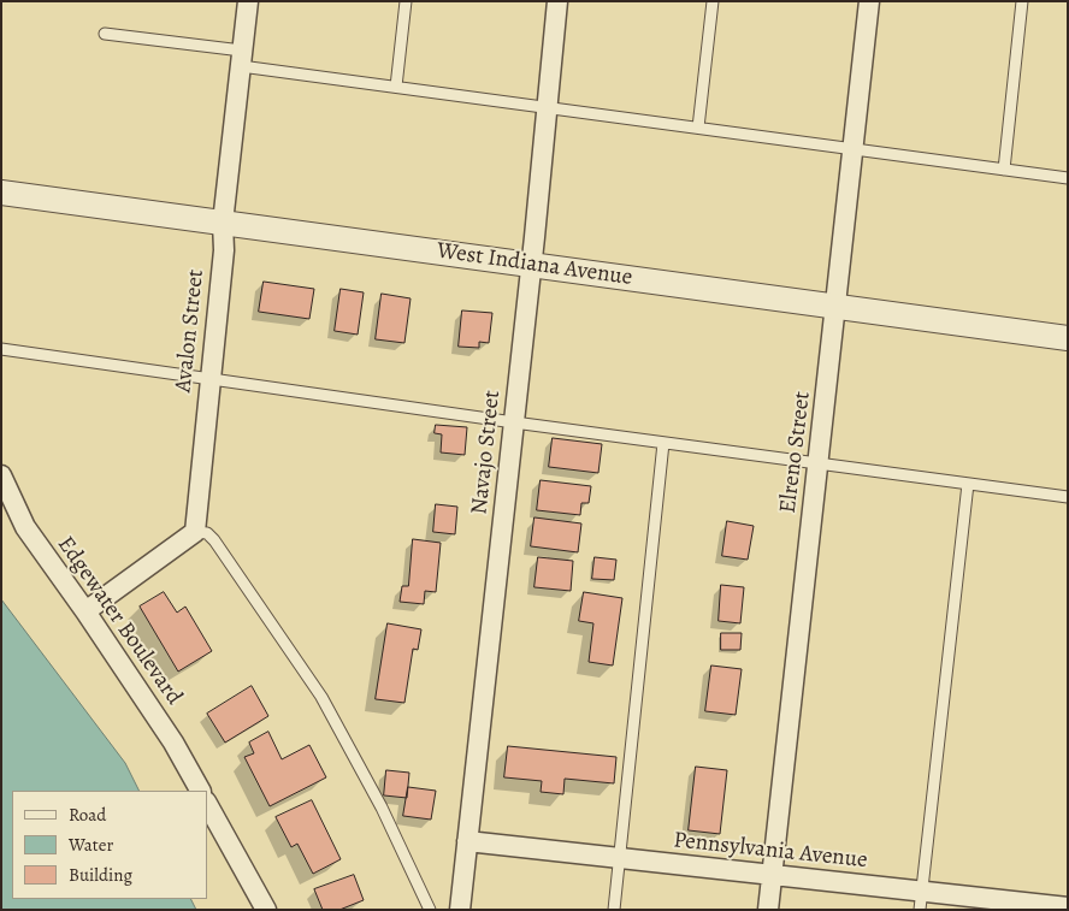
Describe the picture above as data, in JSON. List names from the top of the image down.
{
  "streets": {
    "street": [
      "West Indiana Avenue",
      "Avalon Street",
      "Navajo Street",
      "Elreno Street",
      "Edgewater Boulevard",
      "Pennsylvania Avenue"
    ]
  },
  "crossings": [
    ["West Indiana Avenue", "Avalon Street"],
    ["West Indiana Avenue", "Navajo Street"],
    ["West Indiana Avenue", "Elreno Street"],
    ["Navajo Street", "Pennsylvania Avenue"],
    ["Elreno Street", "Pennsylvania Avenue"]
  ],
  "legend": ["Road", "Water", "Building"]
}
